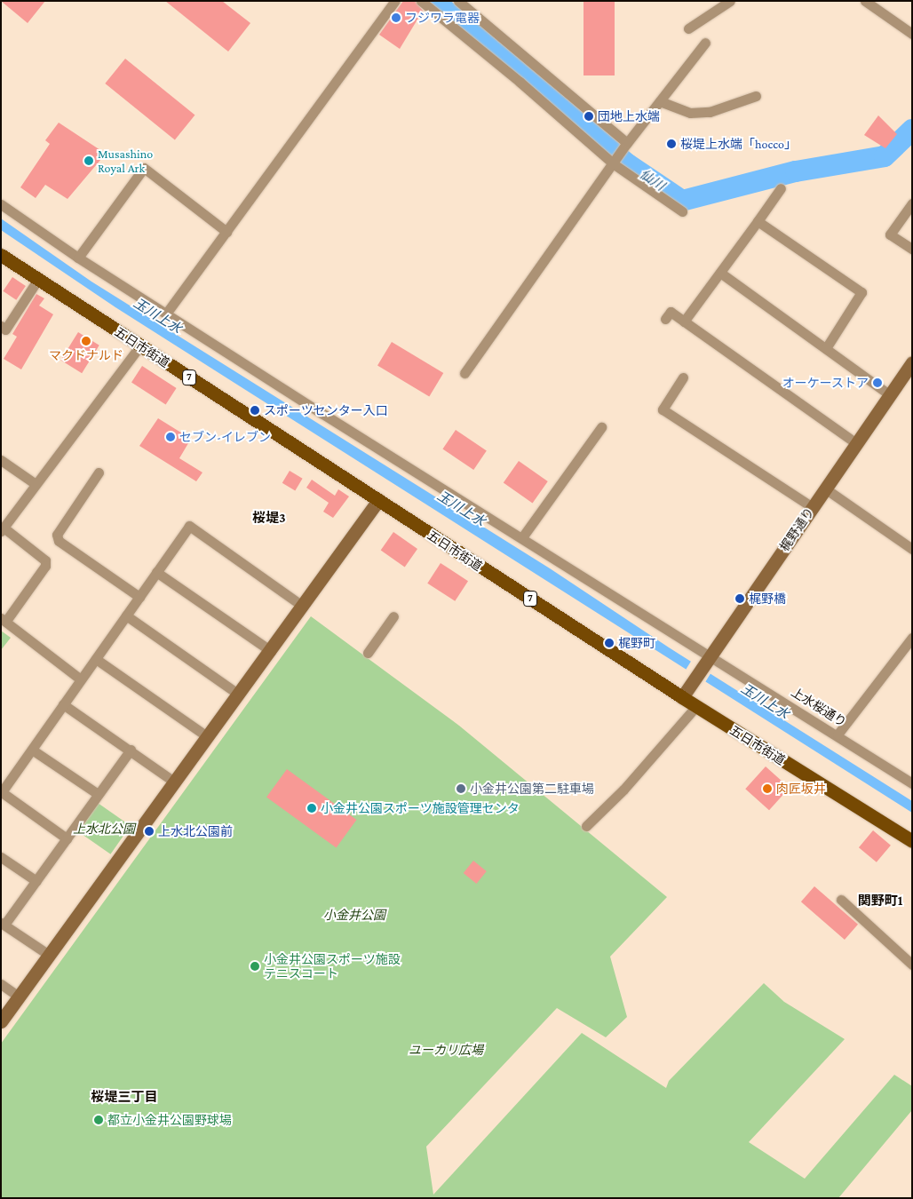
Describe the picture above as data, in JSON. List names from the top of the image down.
{
  "streets": {
    "main road": ["五日市街道", "7"],
    "street": ["梶野通り", "上水桜通り"]
  },
  "crossings": [
    ["五日市街道", "梶野通り"],
    ["梶野通り", "上水桜通り"]
  ],
  "districts": ["桜堤3", "関野町1", "桜堤三丁目"],
  "water": ["仙川", "玉川上水"],
  "parks": ["上水北公園", "小金井公園", "ユーカリ広場"],
  "places": [
    "フジワラ電器",
    "団地上水端",
    "桜堤上水端「hocco」",
    "Musashino Royal Ark",
    "マクドナルド",
    "オーケーストア",
    "スポーツセンター入口",
    "セブン-イレブン",
    "梶野橋",
    "梶野町",
    "小金井公園第二駐車場",
    "肉匠坂井",
    "小金井公園スポーツ施設管理センタ",
    "上水北公園前",
    "小金井公園スポーツ施設 テニスコート",
    "都立小金井公園野球場"
  ]
}
